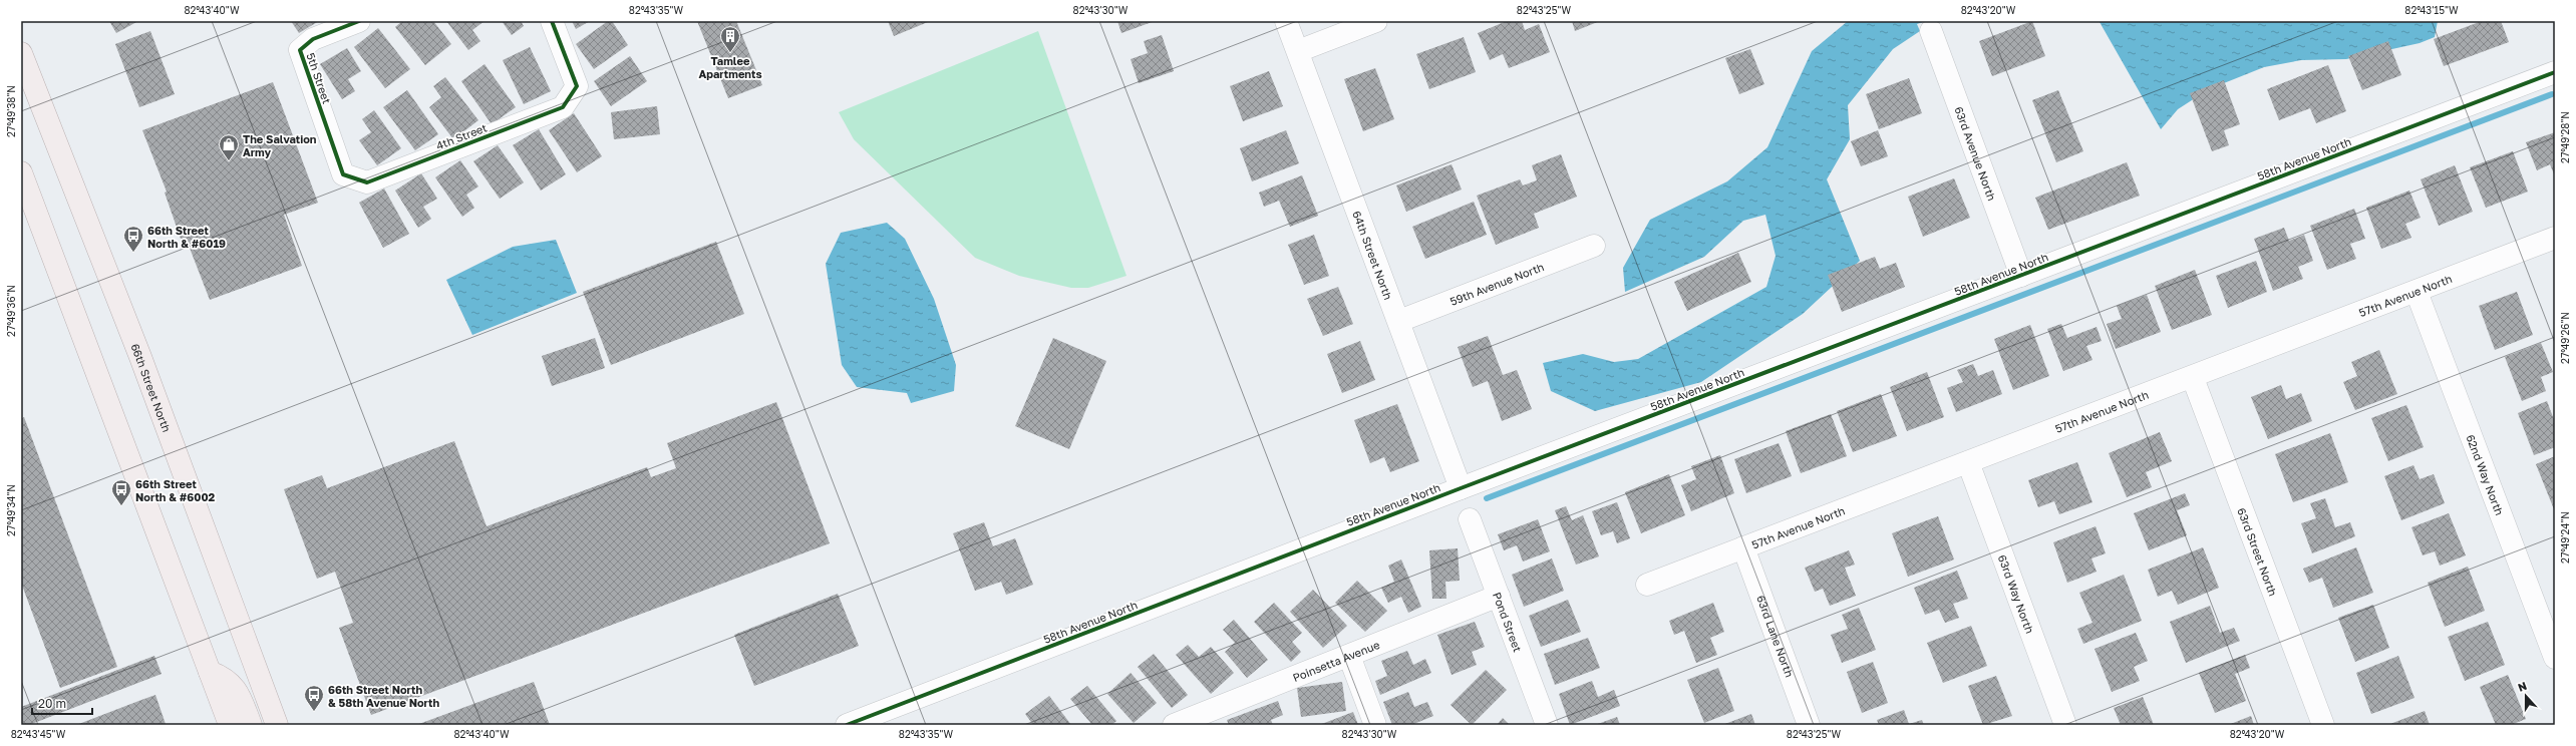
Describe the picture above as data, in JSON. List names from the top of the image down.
{
  "streets": {
    "main road": ["66th Street North"],
    "street": [
      "5th Street",
      "4th Street",
      "63rd Avenue North",
      "58th Avenue North",
      "64th Street North",
      "59th Avenue North",
      "57th Avenue North",
      "62nd Way North",
      "63rd Street North",
      "63rd Way North",
      "Pond Street",
      "63rd Lane North",
      "Poinsetta Avenue"
    ]
  },
  "crossings": [
    ["5th Street", "4th Street"],
    ["63rd Avenue North", "58th Avenue North"],
    ["58th Avenue North", "64th Street North"],
    ["64th Street North", "59th Avenue North"],
    ["57th Avenue North", "62nd Way North"],
    ["57th Avenue North", "63rd Street North"],
    ["57th Avenue North", "63rd Way North"],
    ["57th Avenue North", "63rd Lane North"],
    ["Pond Street", "Poinsetta Avenue"]
  ],
  "places": {
    "building": ["Tamlee Apartments"],
    "shop": ["The Salvation Army"],
    "bus stop": ["66th Street North & #6019", "66th Street North & #6002", "66th Street North & 58th Avenue North"]
  },
  "scale_bar": "20 m",
  "north": "top",
  "coordinates": [
    "82°43'40\"W",
    "82°43'35\"W",
    "82°43'30\"W",
    "82°43'25\"W",
    "82°43'20\"W",
    "82°43'15\"W",
    "27°49'38\"N",
    "27°49'28\"N",
    "27°49'36\"N",
    "27°49'26\"N",
    "27°49'34\"N",
    "27°49'24\"N",
    "82°43'45\"W"
  ]
}
